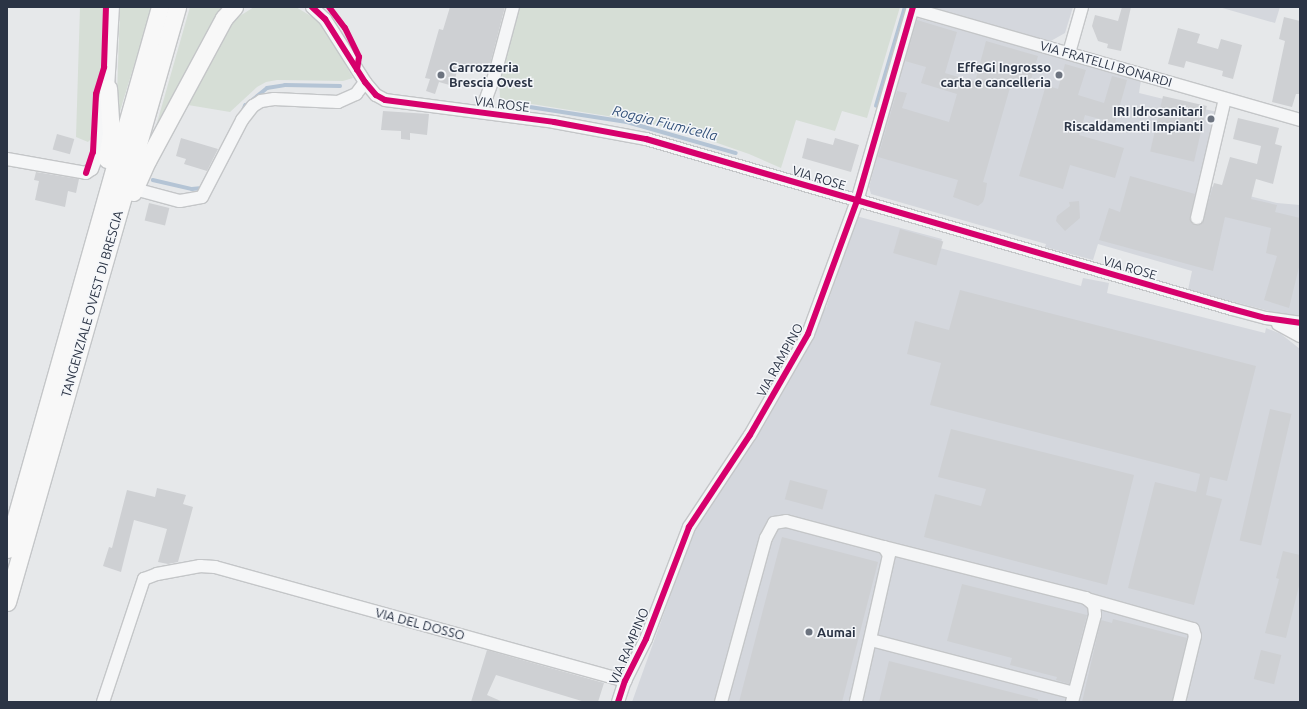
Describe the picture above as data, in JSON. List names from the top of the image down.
{
  "streets": {
    "highway": ["TANGENZIALE OVEST DI BRESCIA"],
    "street": [
      "VIA FRATELLI BONARDI",
      "VIA ROSE",
      "VIA RAMPINO",
      "VIA DEL DOSSO"
    ]
  },
  "crossings": [
    ["VIA FRATELLI BONARDI", "VIA RAMPINO"],
    ["VIA ROSE", "VIA RAMPINO"],
    ["VIA RAMPINO", "VIA DEL DOSSO"]
  ],
  "water": ["Roggia Fiumicella"],
  "places": [
    "Carrozzeria Brescia Ovest",
    "EffeGi Ingrosso carta e cancelleria",
    "IRI Idrosanitari Riscaldamenti Impianti",
    "Aumai"
  ]
}
